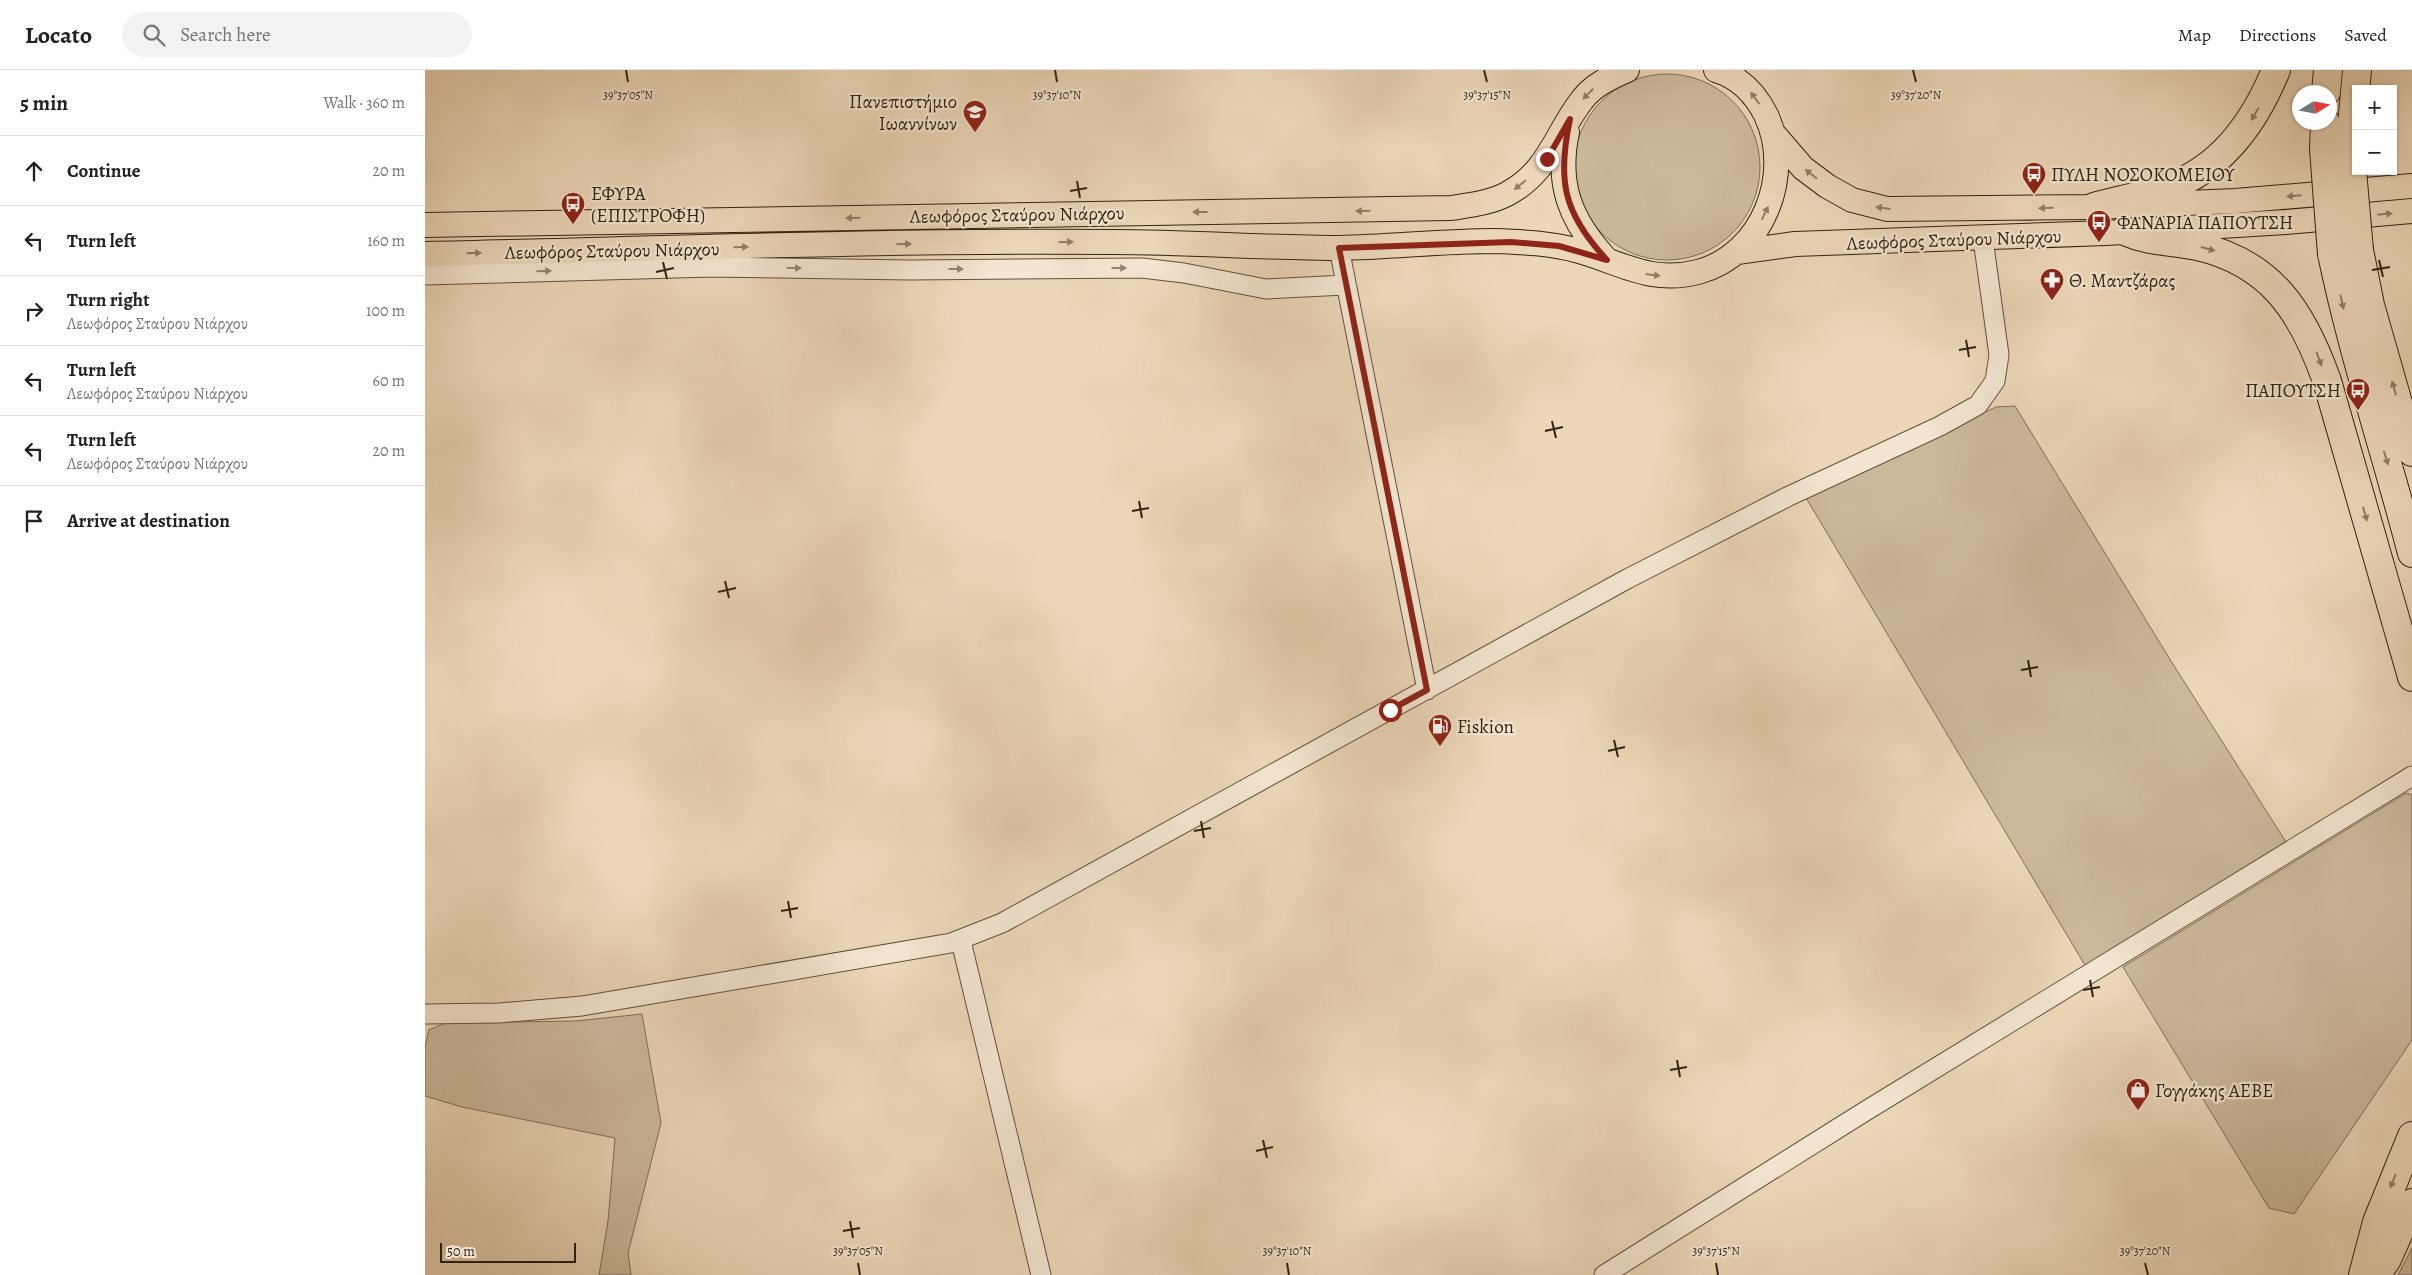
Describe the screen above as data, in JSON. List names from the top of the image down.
{
  "streets": {
    "main road": ["Λεωφόρος Σταύρου Νιάρχου"]
  },
  "places": {
    "school or university": ["Πανεπιστήμιο Ιωαννίνων"],
    "bus stop": [
      "ΠΥΛΗ ΝΟΣΟΚΟΜΕΙΟΥ",
      "ΕΦΥΡΑ (ΕΠΙΣΤΡΟΦΗ)",
      "ΦΑΝΑΡΙΑ ΠΑΠΟΥΤΣΗ",
      "ΠΑΠΟΥΤΣΗ"
    ],
    "pharmacy": ["Θ. Μαντζάρας"],
    "fuel station": ["Fiskion"],
    "shop": ["Γογγάκης ΑΕΒΕ"]
  },
  "scale_bar": "50 m",
  "north": "right",
  "page": {
    "header": "Locato",
    "search": "Search here",
    "nav": ["Map", "Directions", "Saved"],
    "heading": ["5 min", "Walk · 360 m"],
    "map_buttons": ["+", "−"],
    "list": [
      ["Continue", "20 m"],
      ["Turn left", "160 m"],
      ["Turn right", "Λεωφόρος Σταύρου Νιάρχου", "100 m"],
      ["Turn left", "Λεωφόρος Σταύρου Νιάρχου", "60 m"],
      ["Turn left", "Λεωφόρος Σταύρου Νιάρχου", "20 m"],
      "Arrive at destination"
    ],
    "scale": "50 m"
  },
  "coordinates": [
    "39°37'05\"N",
    "39°37'10\"N",
    "39°37'15\"N",
    "39°37'20\"N"
  ]
}
